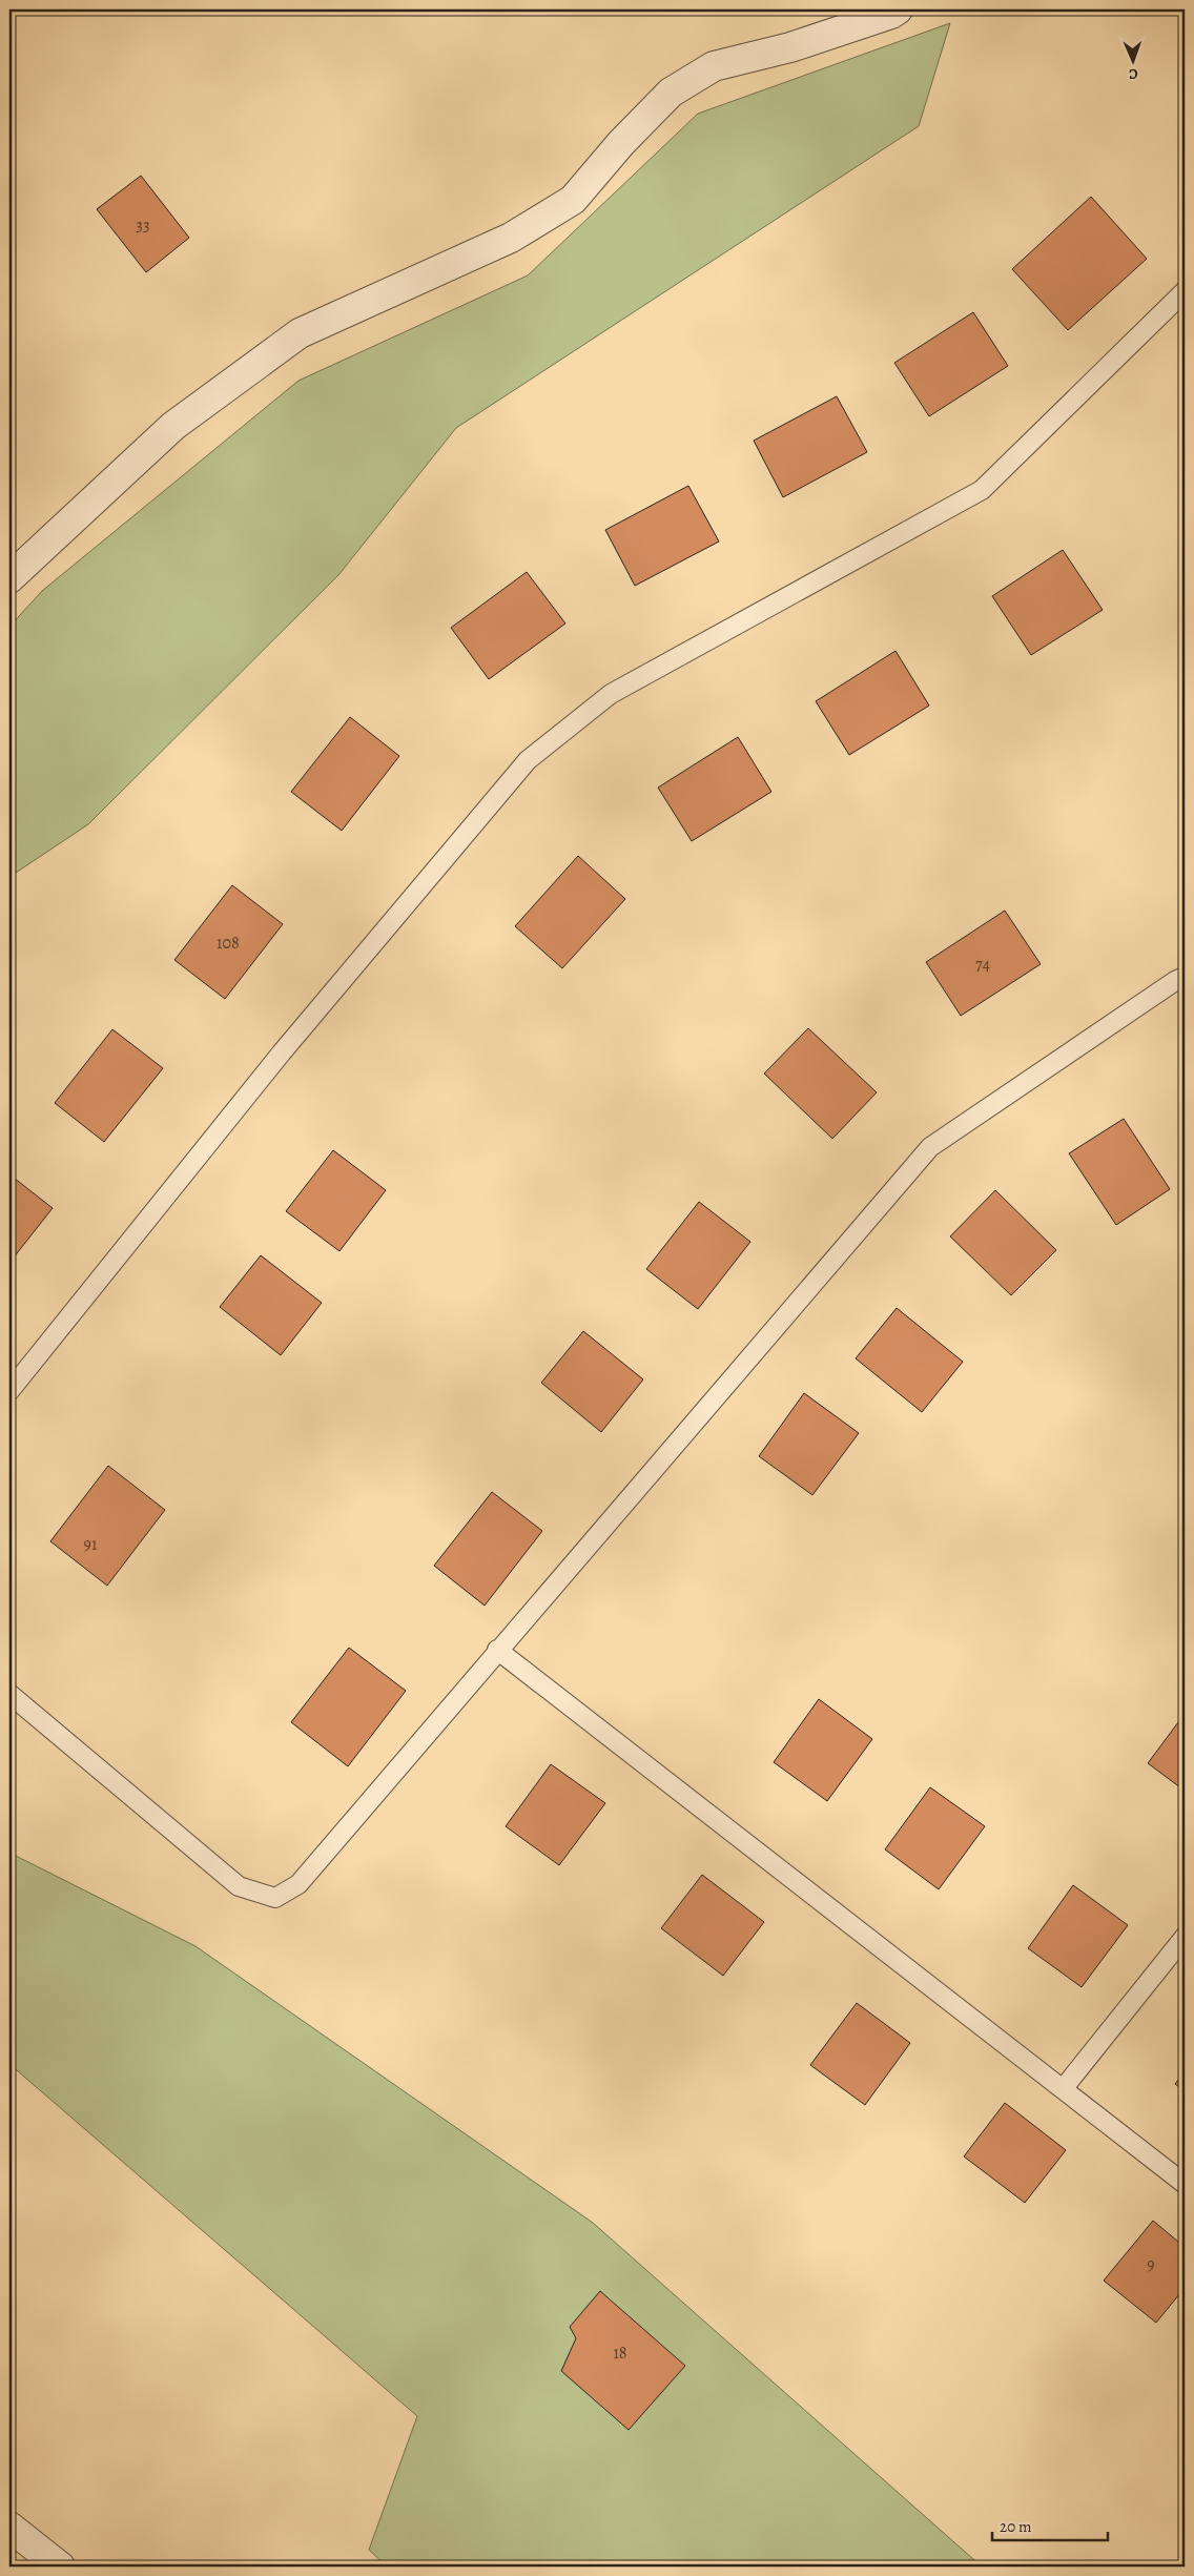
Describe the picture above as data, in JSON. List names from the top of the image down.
{
  "house_numbers": [
    "33",
    "108",
    "74",
    "91",
    "9",
    "18"
  ],
  "scale_bar": "20 m",
  "north": "bottom"
}
